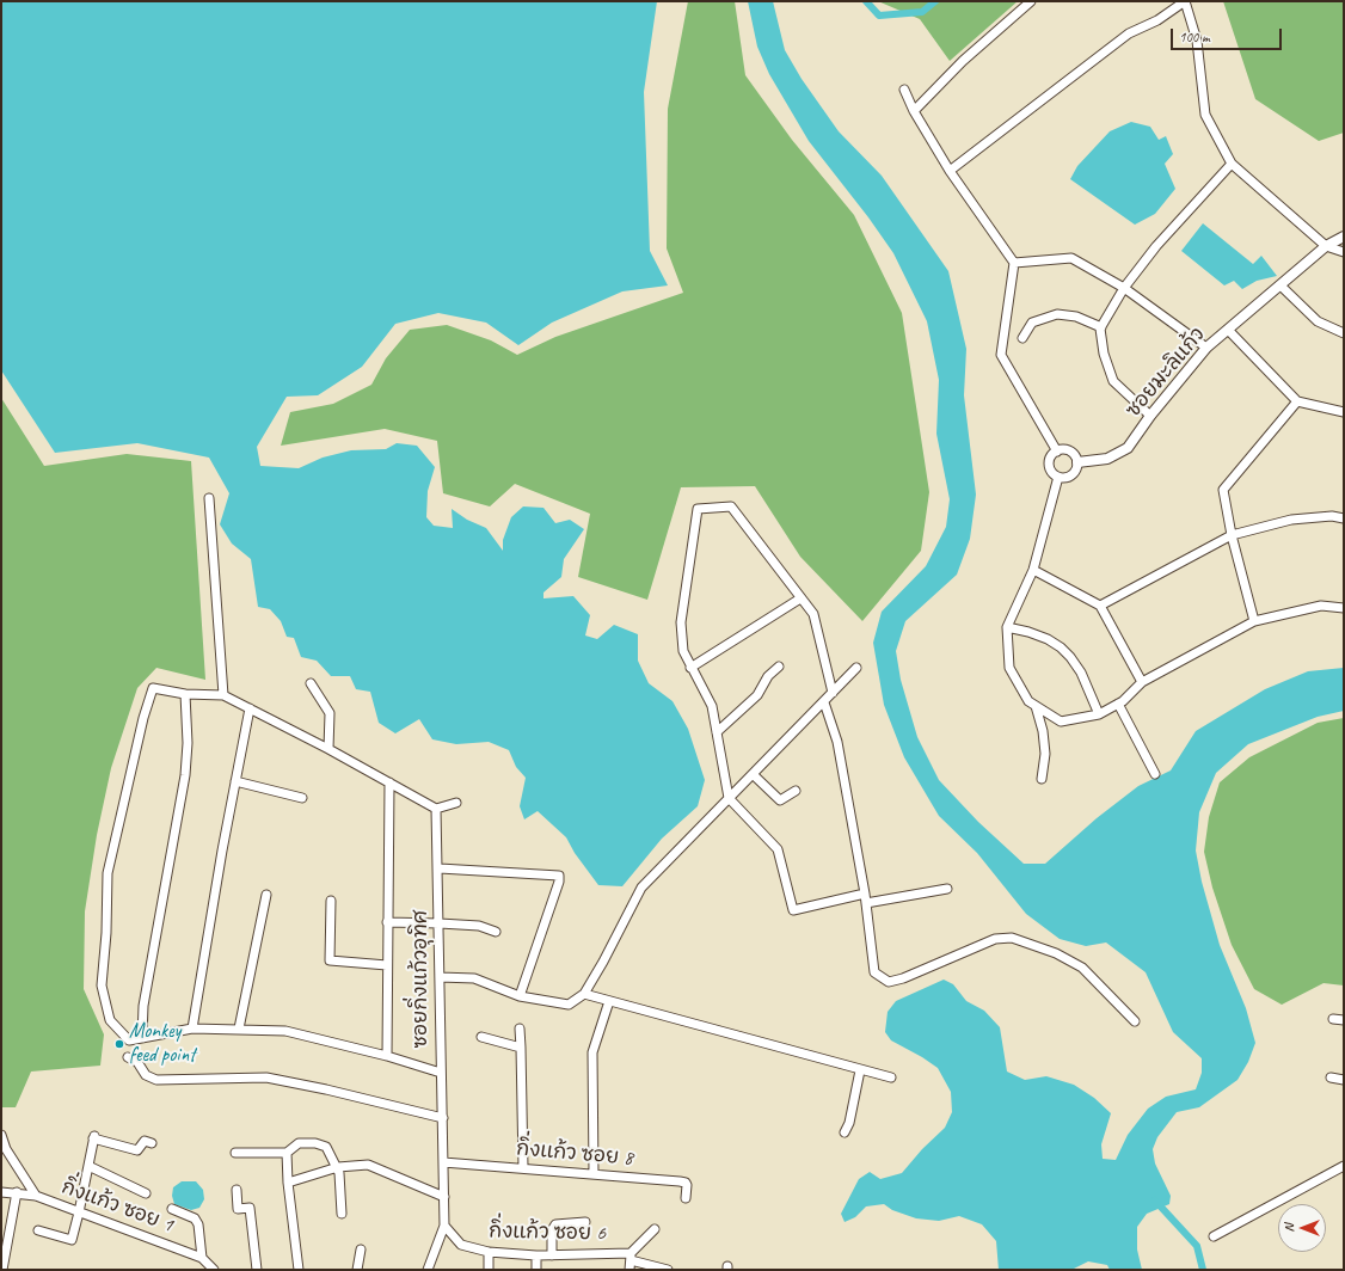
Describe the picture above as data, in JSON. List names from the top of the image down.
{
  "streets": {
    "street": [
      "ซอยมะลิแก้ว",
      "ซอยกิ่งแก้วอุทิศ",
      "กิ่งแก้ว ซอย 8",
      "กิ่งแก้ว ซอย 1",
      "กิ่งแก้ว ซอย 6"
    ]
  },
  "crossings": [
    ["ซอยกิ่งแก้วอุทิศ", "กิ่งแก้ว ซอย 8"],
    ["ซอยกิ่งแก้วอุทิศ", "กิ่งแก้ว ซอย 6"]
  ],
  "places": ["Monkey feed point"],
  "scale_bar": "100 m",
  "north": "left"
}
